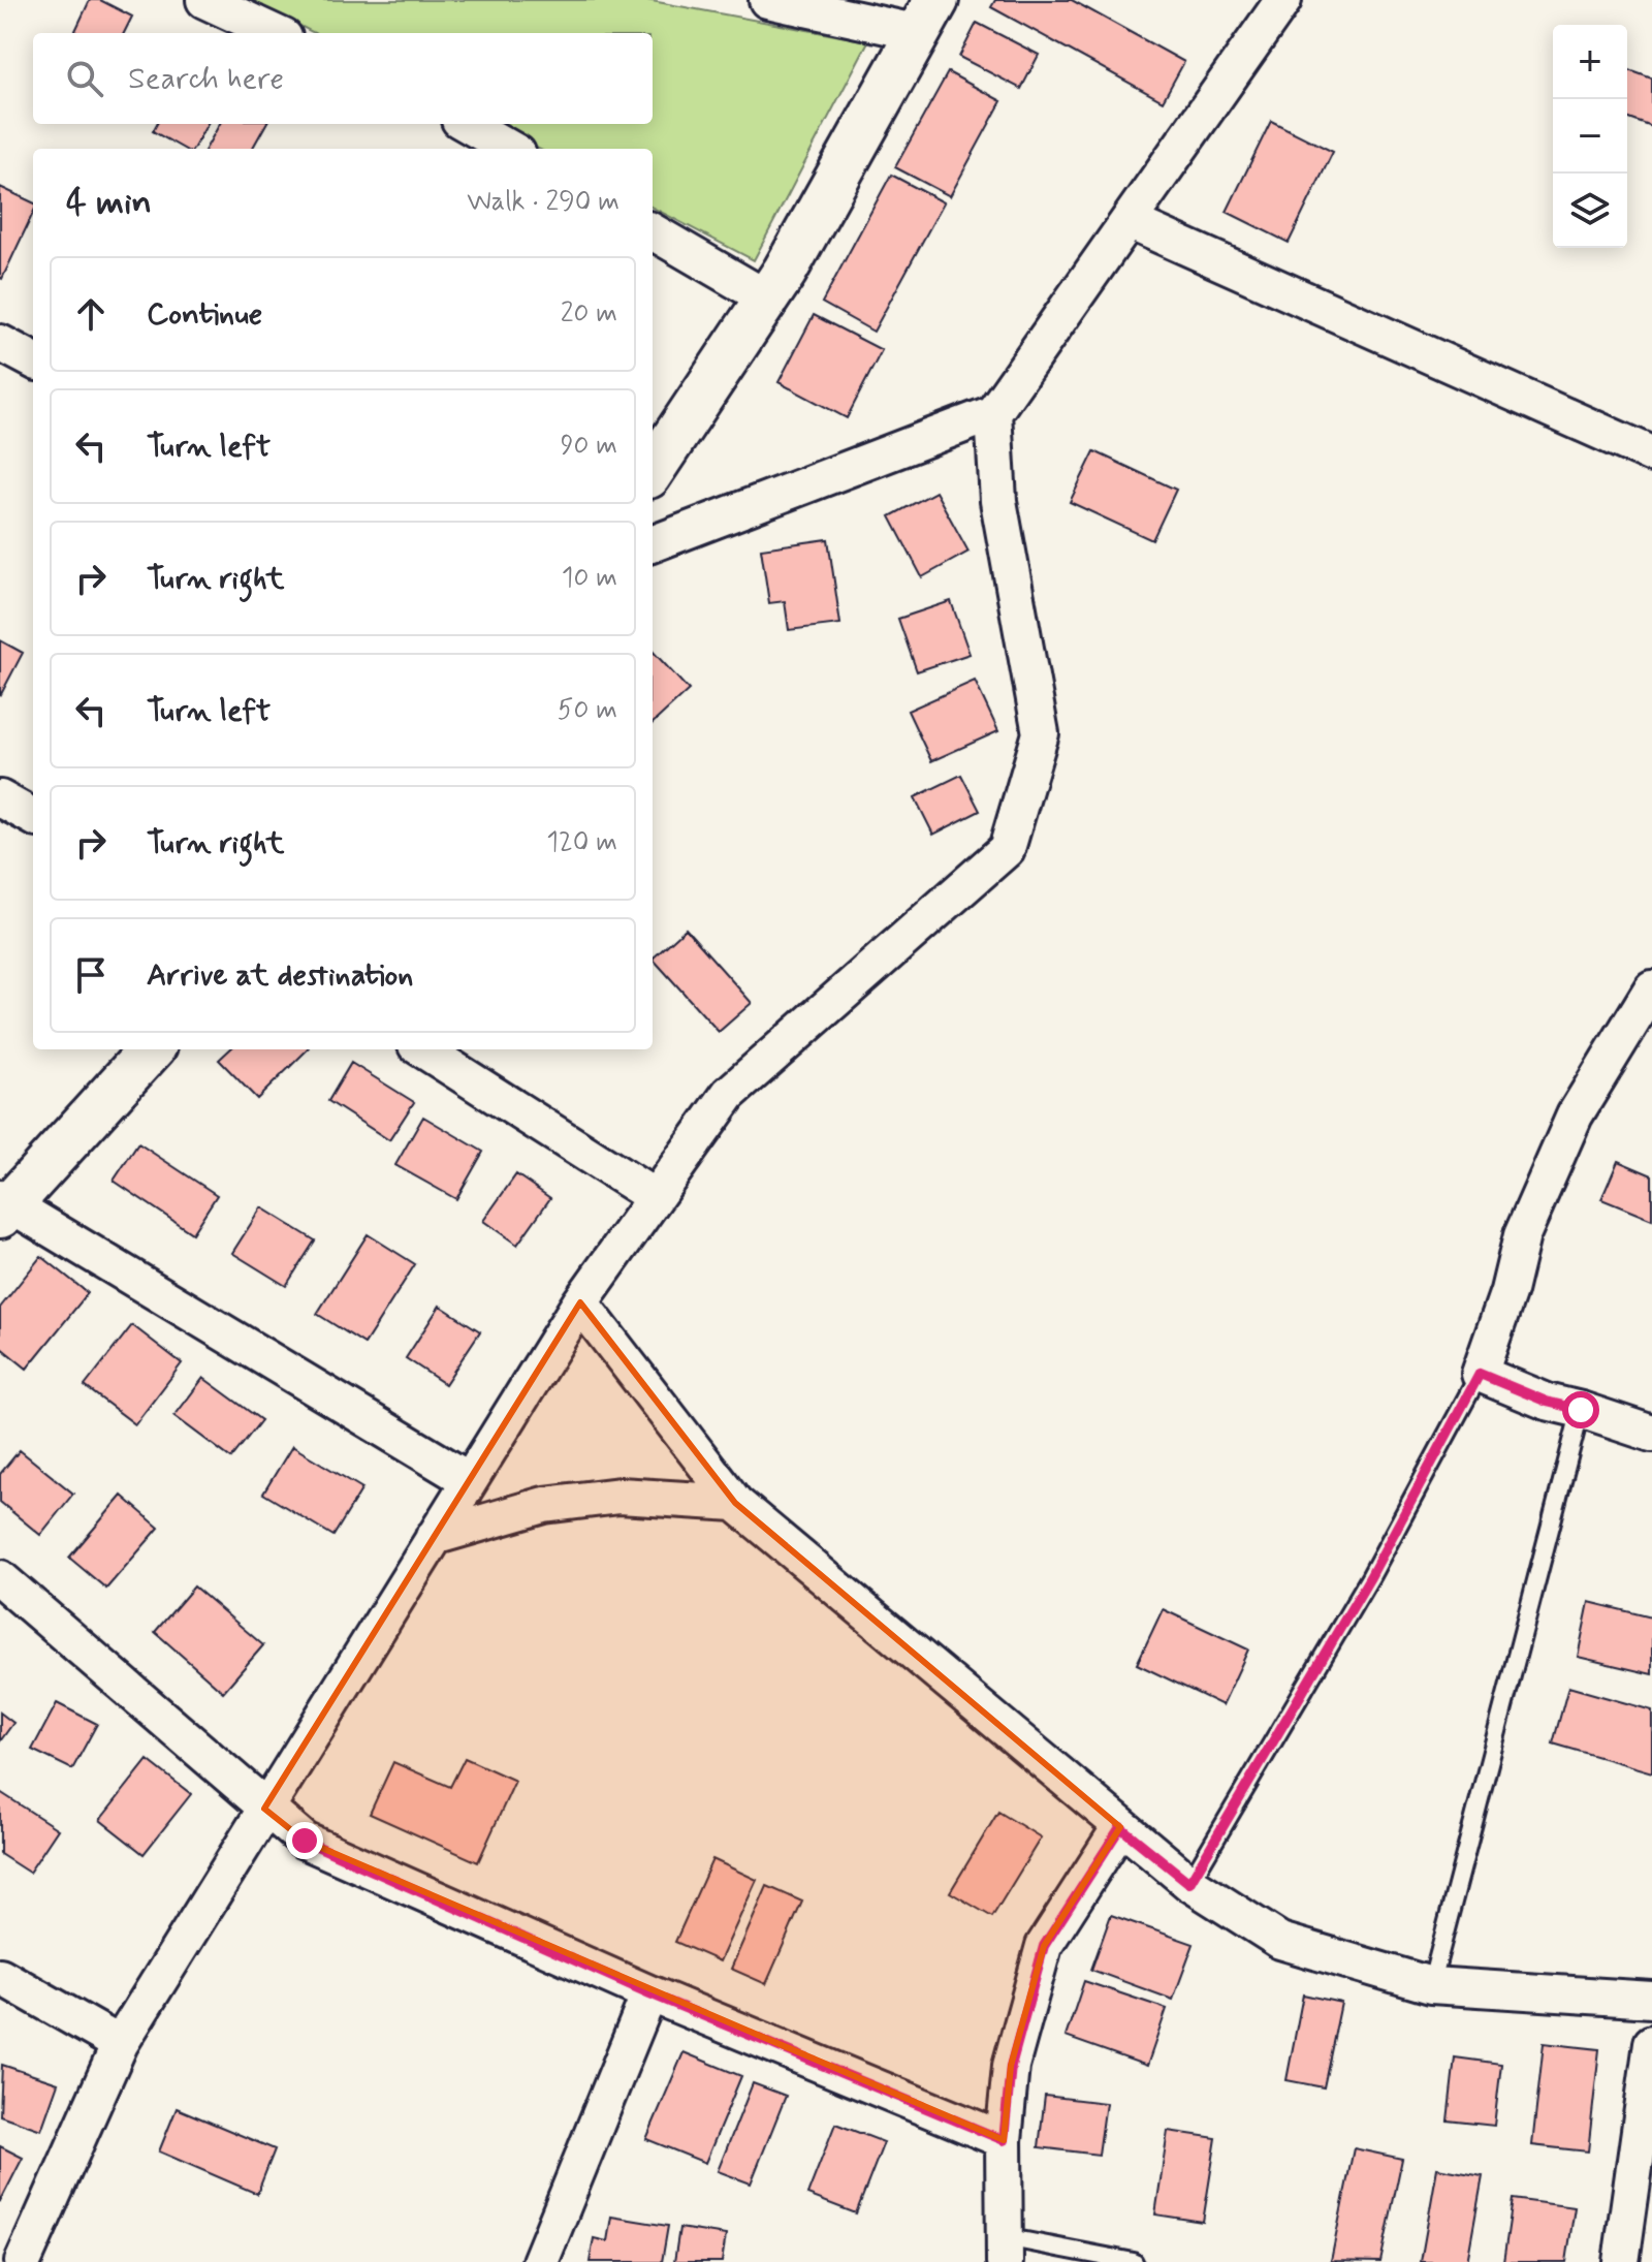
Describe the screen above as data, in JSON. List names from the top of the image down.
{
  "page": {
    "map_buttons": ["+", "−"],
    "search": "Search here",
    "heading": ["4 min", "Walk · 290 m"],
    "list": [
      ["Continue", "20 m"],
      ["Turn left", "90 m"],
      ["Turn right", "10 m"],
      ["Turn left", "50 m"],
      ["Turn right", "120 m"],
      "Arrive at destination"
    ]
  }
}
